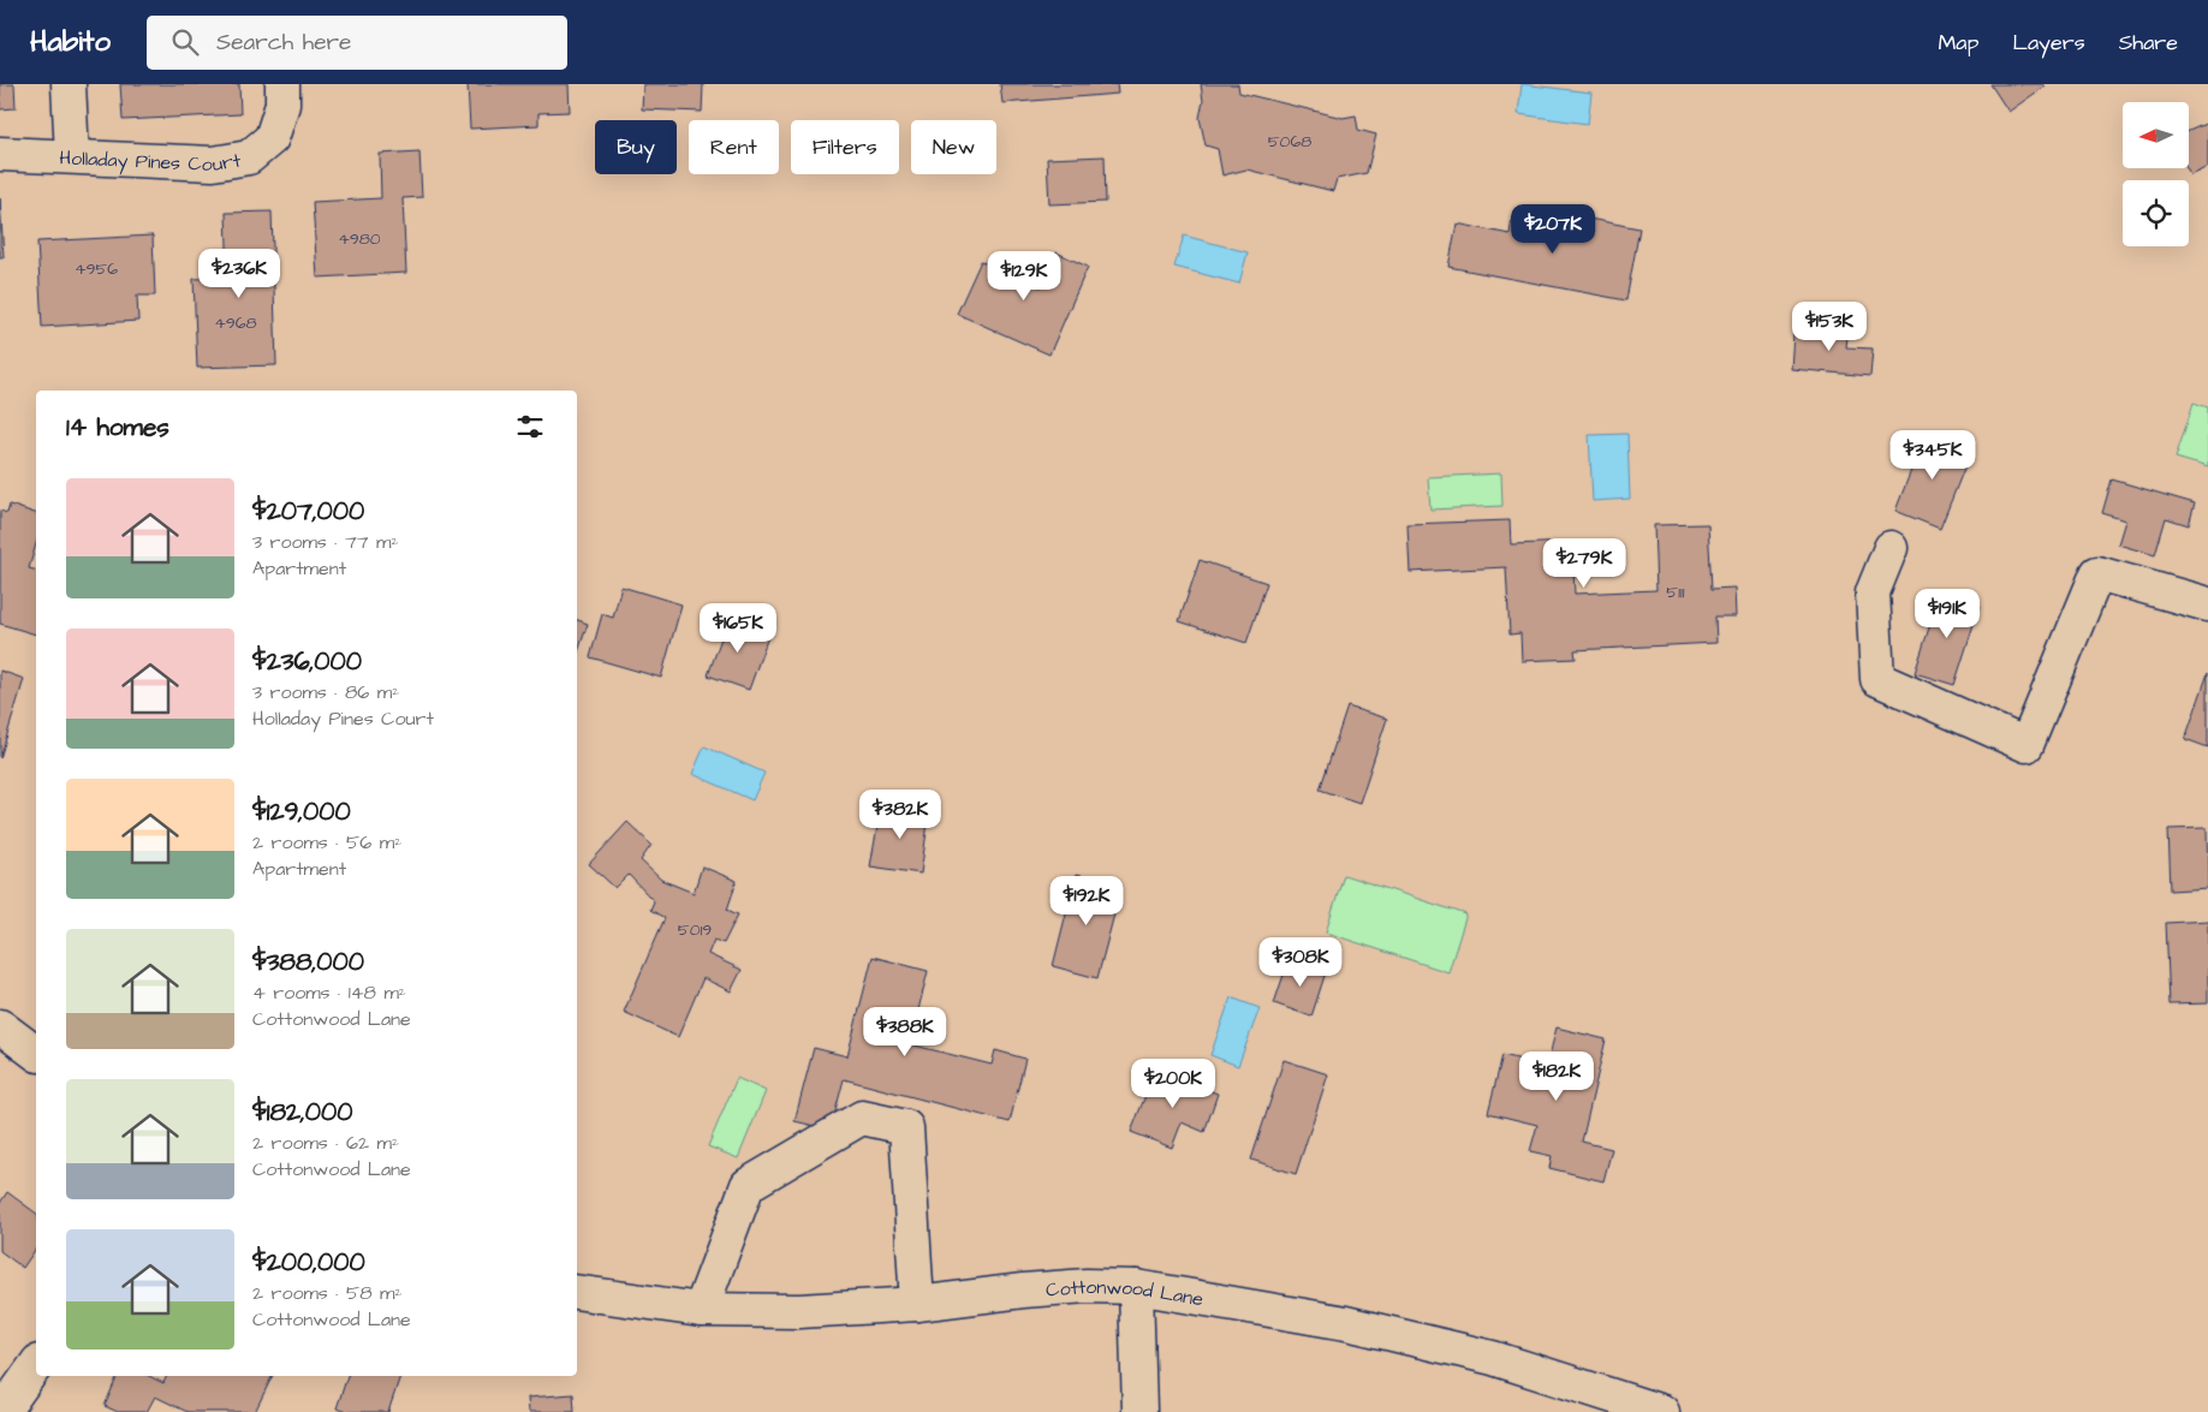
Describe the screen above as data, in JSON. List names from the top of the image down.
{
  "streets": {
    "street": ["Holladay Pines Court", "Cottonwood Lane"]
  },
  "house_numbers": [
    "5068",
    "4980",
    "4956",
    "4968",
    "5111",
    "5019"
  ],
  "north": "left",
  "page": {
    "header": "Habito",
    "search": "Search here",
    "nav": ["Map", "Layers", "Share"],
    "chip": [
      "Buy",
      "Rent",
      "Filters",
      "New"
    ],
    "price": [
      "$207K",
      "$236K",
      "$129K",
      "$153K",
      "$345K",
      "$279K",
      "$191K",
      "$165K",
      "$382K",
      "$192K",
      "$308K",
      "$388K",
      "$182K",
      "$200K"
    ],
    "heading": "14 homes",
    "list": [
      {
        "name": "$207,000",
        "note": "3 rooms · 77 m² · Apartment"
      },
      {
        "name": "$236,000",
        "note": "3 rooms · 86 m² · Holladay Pines Court"
      },
      {
        "name": "$129,000",
        "note": "2 rooms · 56 m² · Apartment"
      },
      {
        "name": "$388,000",
        "note": "4 rooms · 148 m² · Cottonwood Lane"
      },
      {
        "name": "$182,000",
        "note": "2 rooms · 62 m² · Cottonwood Lane"
      },
      {
        "name": "$200,000",
        "note": "2 rooms · 58 m² · Cottonwood Lane"
      }
    ]
  }
}
